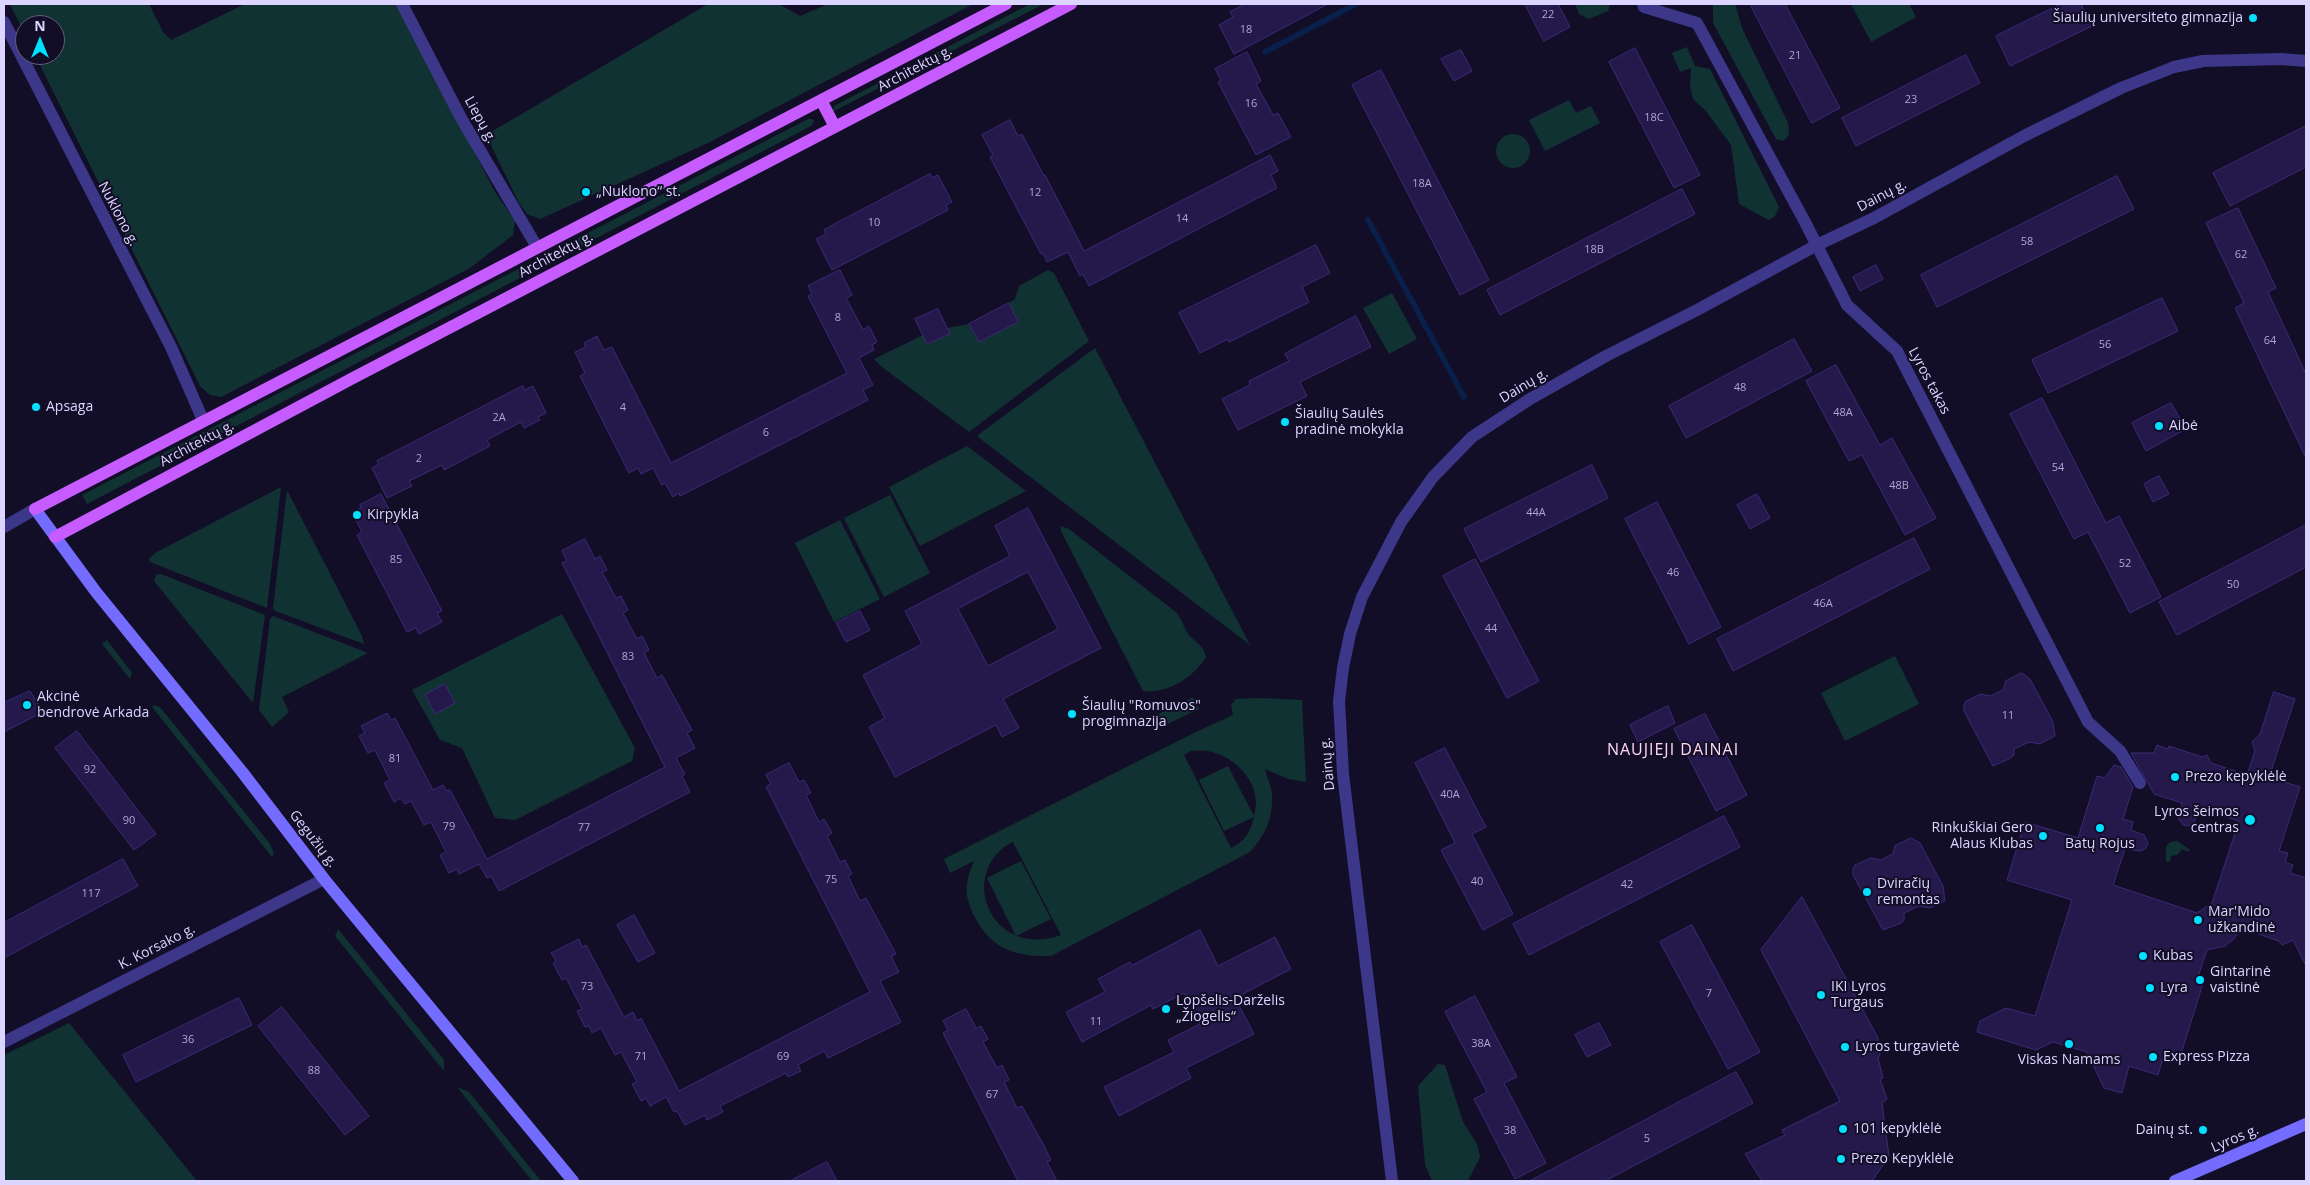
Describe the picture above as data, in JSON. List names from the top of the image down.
{
  "streets": {
    "main road": ["Architektų g.", "Gegužių g.", "Lyros g."],
    "street": [
      "Liepų g.",
      "Dainų g.",
      "Nuklono g.",
      "Lyros takas",
      "K. Korsako g."
    ]
  },
  "crossings": [
    ["Architektų g.", "Liepų g."],
    ["Architektų g.", "Nuklono g."],
    ["Architektų g.", "Gegužių g."],
    ["Dainų g.", "Lyros takas"],
    ["Gegužių g.", "K. Korsako g."]
  ],
  "districts": ["NAUJIEJI DAINAI"],
  "places": [
    "Šiaulių universiteto gimnazija",
    "„Nuklono“ st.",
    "Apsaga",
    "Šiaulių Saulės pradinė mokykla",
    "Aibė",
    "Kirpykla",
    "Akcinė bendrovė Arkada",
    "Šiaulių \"Romuvos\" progimnazija",
    "Prezo kepyklėlė",
    "Lyros šeimos centras",
    "Batų Rojus",
    "Rinkuškiai Gero Alaus Klubas",
    "Dviračių remontas",
    "Mar'Mido užkandinė",
    "Kubas",
    "Gintarinė vaistinė",
    "Lyra",
    "IKI Lyros Turgaus",
    "Lopšelis-Darželis „Žiogelis“",
    "Viskas Namams",
    "Lyros turgavietė",
    "Express Pizza",
    "101 kepyklėlė",
    "Dainų st.",
    "Prezo Kepyklėlė"
  ],
  "house_numbers": [
    "22",
    "18",
    "21",
    "23",
    "16",
    "18C",
    "18A",
    "12",
    "14",
    "10",
    "58",
    "18B",
    "62",
    "8",
    "64",
    "56",
    "48",
    "4",
    "48A",
    "2A",
    "6",
    "2",
    "54",
    "48B",
    "44A",
    "85",
    "52",
    "46",
    "50",
    "46A",
    "44",
    "83",
    "11",
    "81",
    "92",
    "40A",
    "90",
    "79",
    "77",
    "75",
    "40",
    "42",
    "117",
    "73",
    "7",
    "11",
    "36",
    "38A",
    "71",
    "69",
    "88",
    "67",
    "38",
    "5"
  ],
  "north": "top"
}
